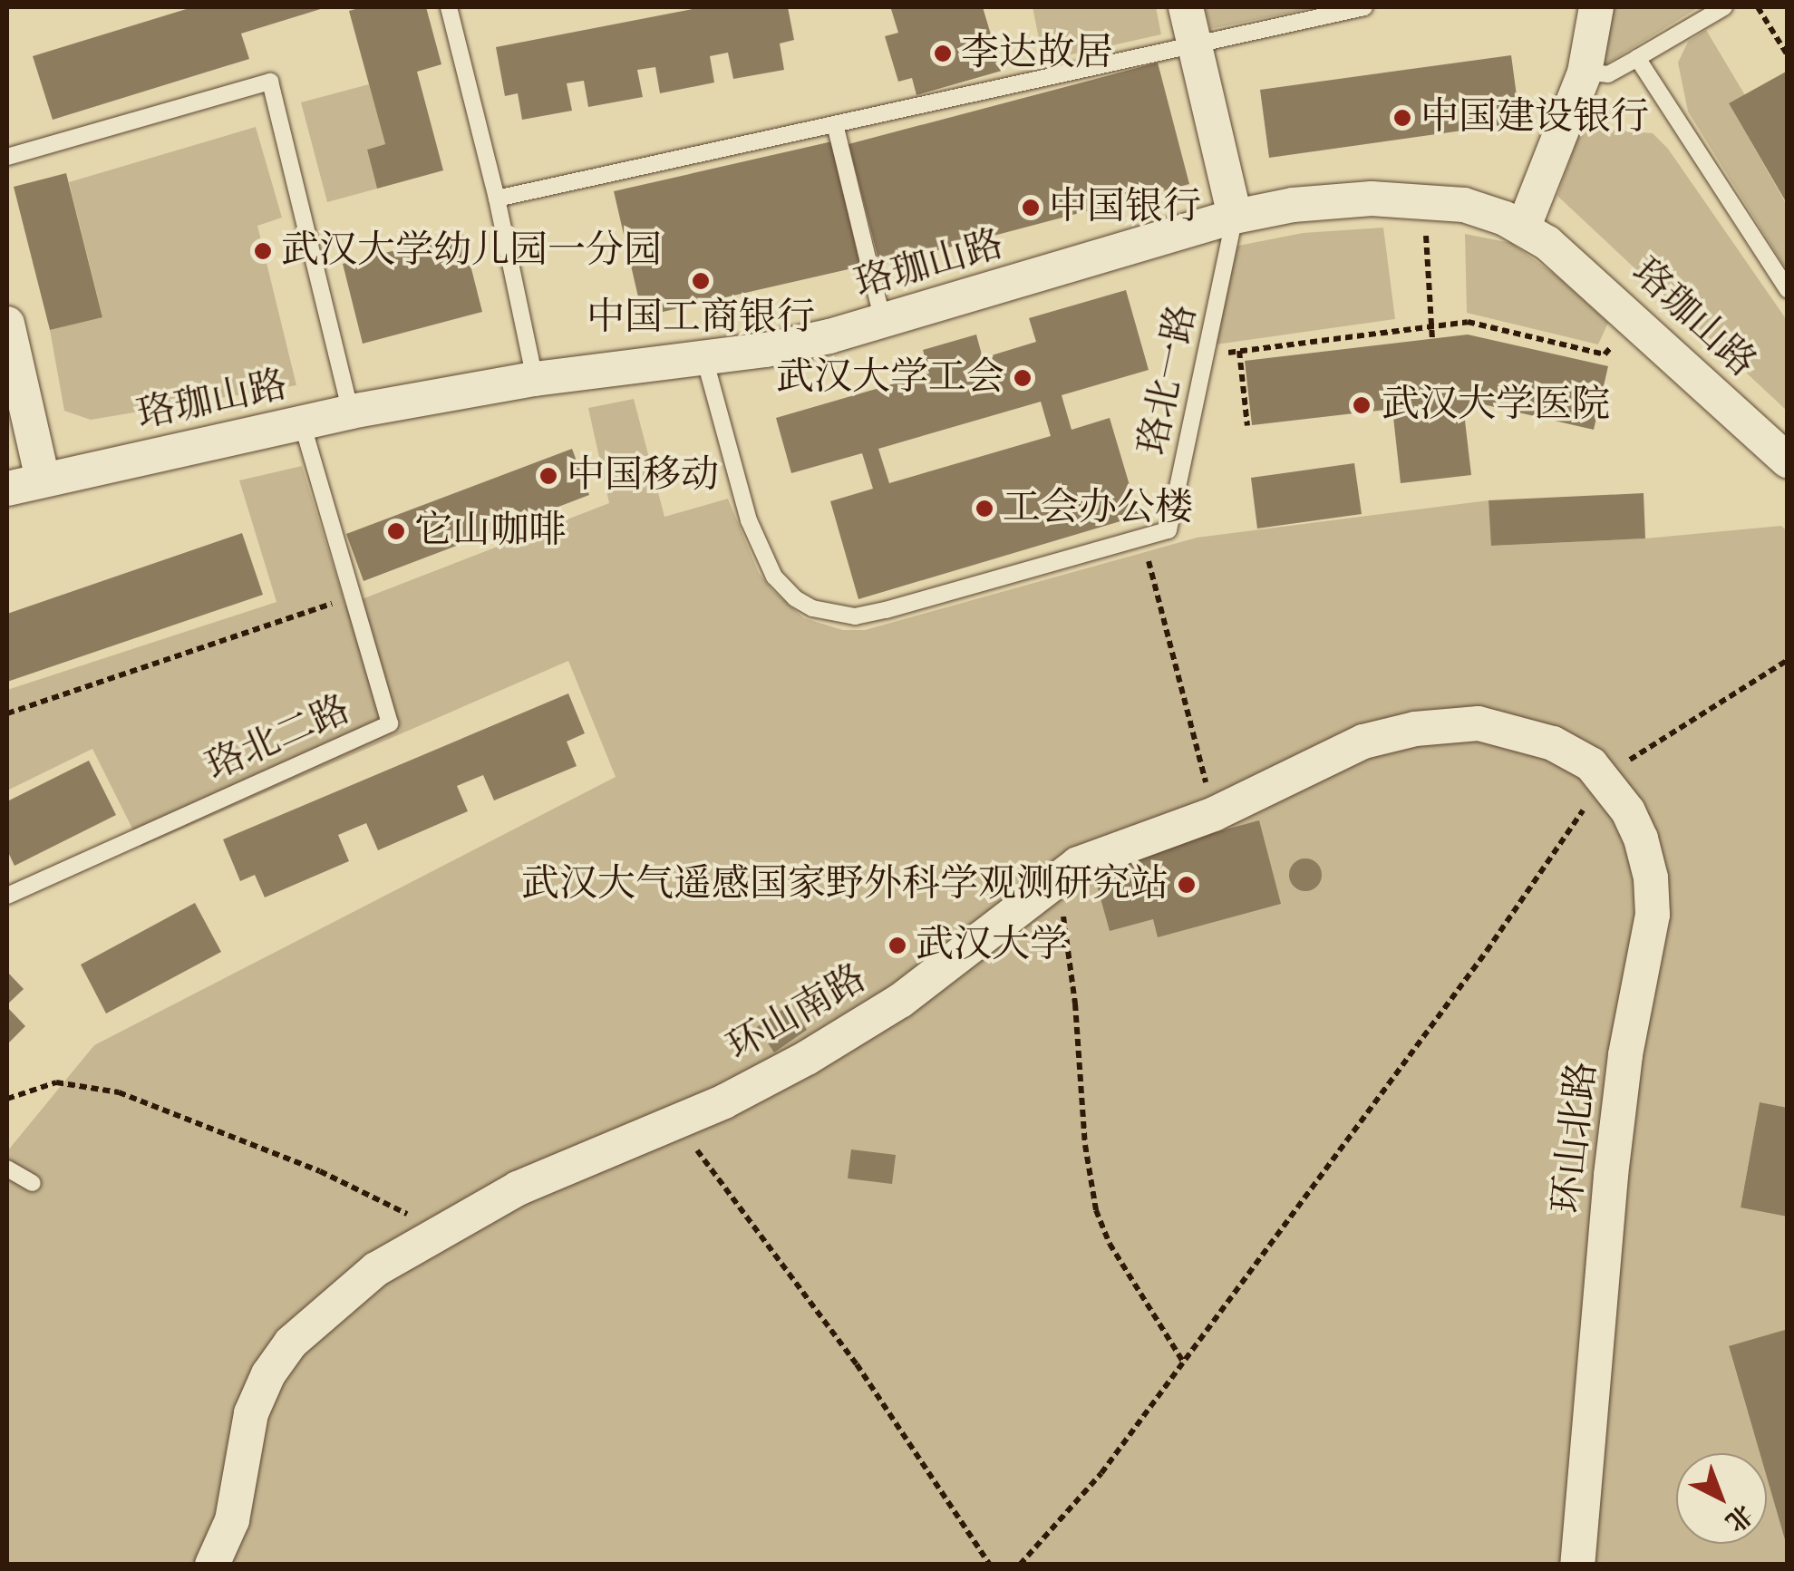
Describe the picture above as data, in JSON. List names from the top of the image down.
{
  "streets": {
    "street": ["珞珈山路", "环山南路", "环山北路"],
    "lane": ["珞北一路", "珞北二路"]
  },
  "crossings": [
    ["珞珈山路", "珞北一路"],
    ["珞珈山路", "珞北二路"],
    ["环山南路", "环山北路"]
  ],
  "places": [
    "李达故居",
    "中国建设银行",
    "中国银行",
    "武汉大学幼儿园一分园",
    "中国工商银行",
    "武汉大学工会",
    "武汉大学医院",
    "中国移动",
    "工会办公楼",
    "它山咖啡",
    "武汉大气遥感国家野外科学观测研究站",
    "武汉大学"
  ],
  "north": "bottom right"
}
